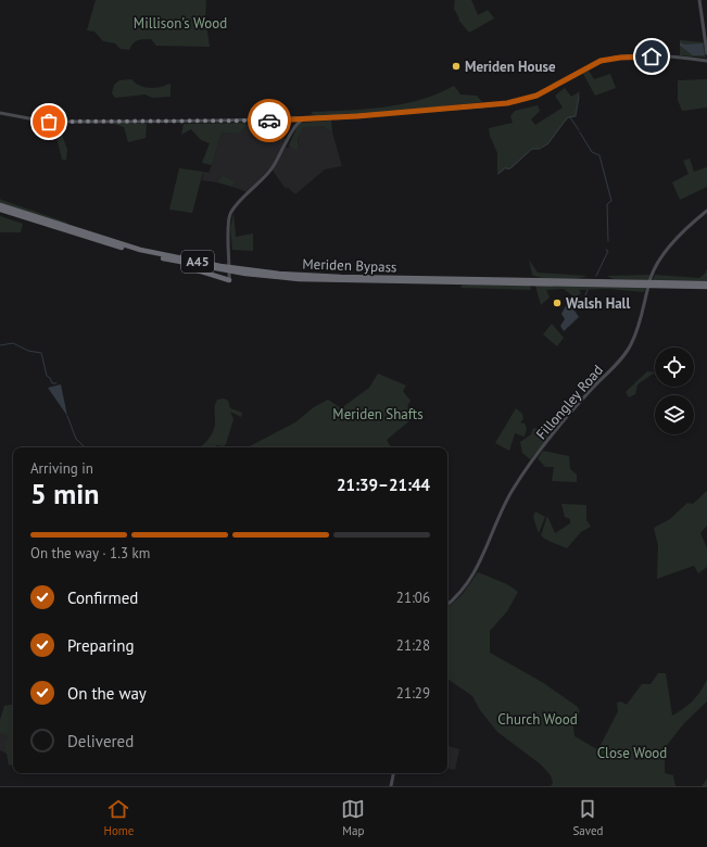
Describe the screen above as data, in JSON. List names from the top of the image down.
{
  "streets": {
    "highway": ["A45", "Meriden Bypass"],
    "main road": ["Fillongley Road"]
  },
  "parks": [
    "Millison's Wood",
    "Meriden Shafts",
    "Church Wood",
    "Close Wood"
  ],
  "places": ["Meriden House", "Walsh Hall"],
  "page": {
    "heading": ["5 min", "Arriving in", "21:39–21:44"],
    "bar": "On the way · 1.3 km",
    "list": [
      ["Confirmed", "21:06"],
      ["Preparing", "21:28"],
      ["On the way", "21:29"],
      "Delivered"
    ],
    "tabs": ["Home", "Map", "Saved"]
  }
}
